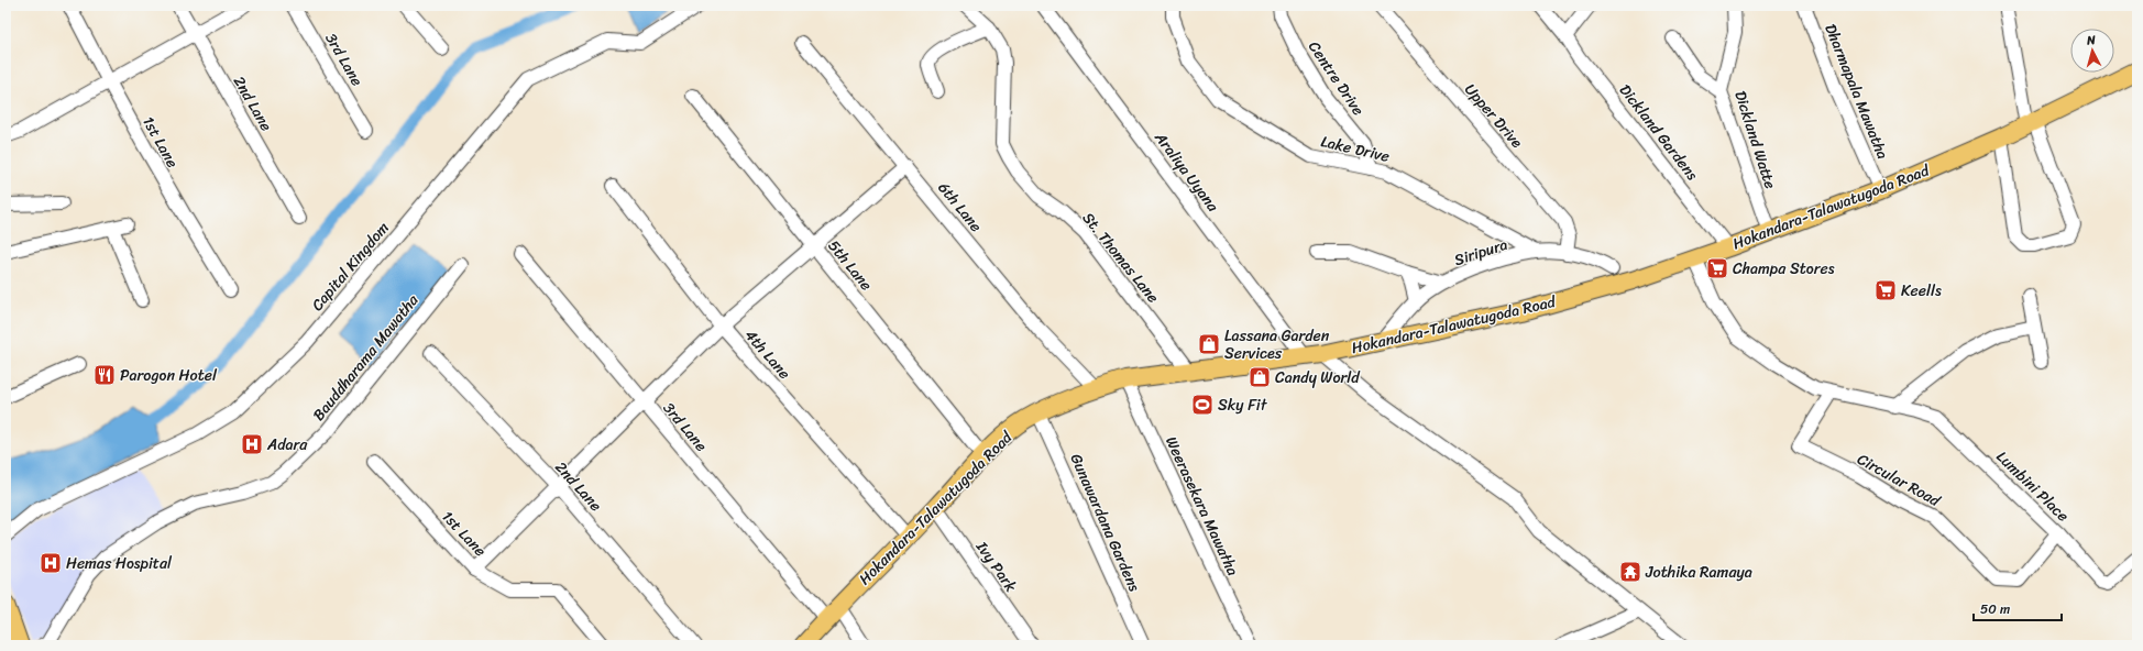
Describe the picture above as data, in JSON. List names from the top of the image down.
{
  "streets": {
    "main road": ["Hokandara-Talawatugoda Road"],
    "street": [
      "3rd Lane",
      "Centre Drive",
      "Dharmapala Mawatha",
      "2nd Lane",
      "Upper Drive",
      "Dickland Gardens",
      "Dickland Watte",
      "1st Lane",
      "Lake Drive",
      "Araliya Uyana",
      "6th Lane",
      "Siripura",
      "St. Thomas Lane",
      "5th Lane",
      "Capital Kingdom",
      "4th Lane",
      "Bauddharama Mawatha",
      "Circular Road",
      "Lumbini Place",
      "Weerasekara Mawatha",
      "Gunawardana Gardens",
      "Ivy Park"
    ]
  },
  "crossings": [
    ["3rd Lane", "Hokandara-Talawatugoda Road"],
    ["Centre Drive", "Lake Drive"],
    ["Dharmapala Mawatha", "Hokandara-Talawatugoda Road"],
    ["Upper Drive", "Siripura"],
    ["Dickland Gardens", "Hokandara-Talawatugoda Road"],
    ["Dickland Watte", "Hokandara-Talawatugoda Road"],
    ["Lake Drive", "Siripura"],
    ["Araliya Uyana", "Hokandara-Talawatugoda Road"],
    ["6th Lane", "Hokandara-Talawatugoda Road"],
    ["Hokandara-Talawatugoda Road", "Siripura"],
    ["Hokandara-Talawatugoda Road", "St. Thomas Lane"],
    ["Hokandara-Talawatugoda Road", "5th Lane"],
    ["Hokandara-Talawatugoda Road", "4th Lane"],
    ["Hokandara-Talawatugoda Road", "Lumbini Place"],
    ["Hokandara-Talawatugoda Road", "Weerasekara Mawatha"],
    ["Hokandara-Talawatugoda Road", "Gunawardana Gardens"],
    ["Hokandara-Talawatugoda Road", "Ivy Park"],
    ["Circular Road", "Lumbini Place"]
  ],
  "places": {
    "supermarket": ["Champa Stores", "Keells"],
    "shop": ["Lassana Garden Services", "Candy World"],
    "restaurant": ["Parogon Hotel"],
    "sports": ["Sky Fit"],
    "hospital": ["Adara", "Hemas Hospital"],
    "temple": ["Jothika Ramaya"]
  },
  "scale_bar": "50 m",
  "north": "top"
}
